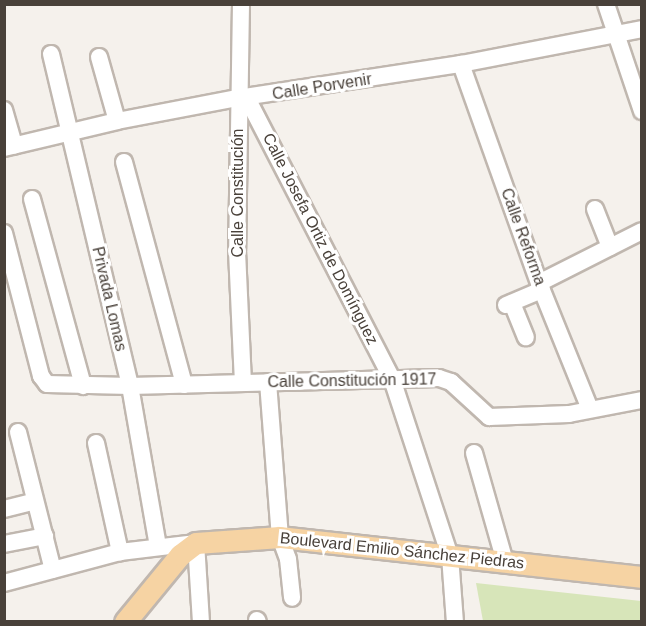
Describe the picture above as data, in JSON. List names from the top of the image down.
{
  "streets": {
    "main road": ["Boulevard Emilio Sánchez Piedras"],
    "street": [
      "Calle Porvenir",
      "Calle Constitución",
      "Calle Reforma",
      "Calle Josefa Ortiz de Domínguez",
      "Privada Lomas",
      "Calle Constitución 1917"
    ]
  },
  "crossings": [
    ["Calle Porvenir", "Calle Constitución"],
    ["Calle Porvenir", "Calle Reforma"],
    ["Calle Porvenir", "Calle Josefa Ortiz de Domínguez"],
    ["Calle Porvenir", "Privada Lomas"],
    ["Calle Constitución", "Calle Josefa Ortiz de Domínguez"],
    ["Calle Constitución", "Calle Constitución 1917"],
    ["Calle Reforma", "Calle Constitución 1917"],
    ["Calle Josefa Ortiz de Domínguez", "Calle Constitución 1917"],
    ["Calle Josefa Ortiz de Domínguez", "Boulevard Emilio Sánchez Piedras"],
    ["Privada Lomas", "Calle Constitución 1917"]
  ]
}
